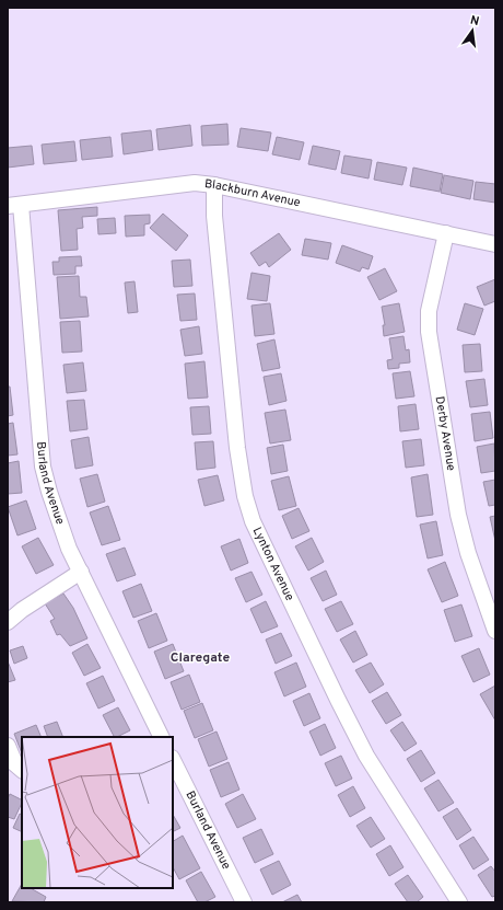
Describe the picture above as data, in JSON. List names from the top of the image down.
{
  "streets": {
    "street": [
      "Blackburn Avenue",
      "Derby Avenue",
      "Burland Avenue",
      "Lynton Avenue"
    ]
  },
  "crossings": [
    ["Blackburn Avenue", "Derby Avenue"],
    ["Blackburn Avenue", "Burland Avenue"],
    ["Blackburn Avenue", "Lynton Avenue"]
  ],
  "districts": ["Claregate"],
  "north": "top"
}
